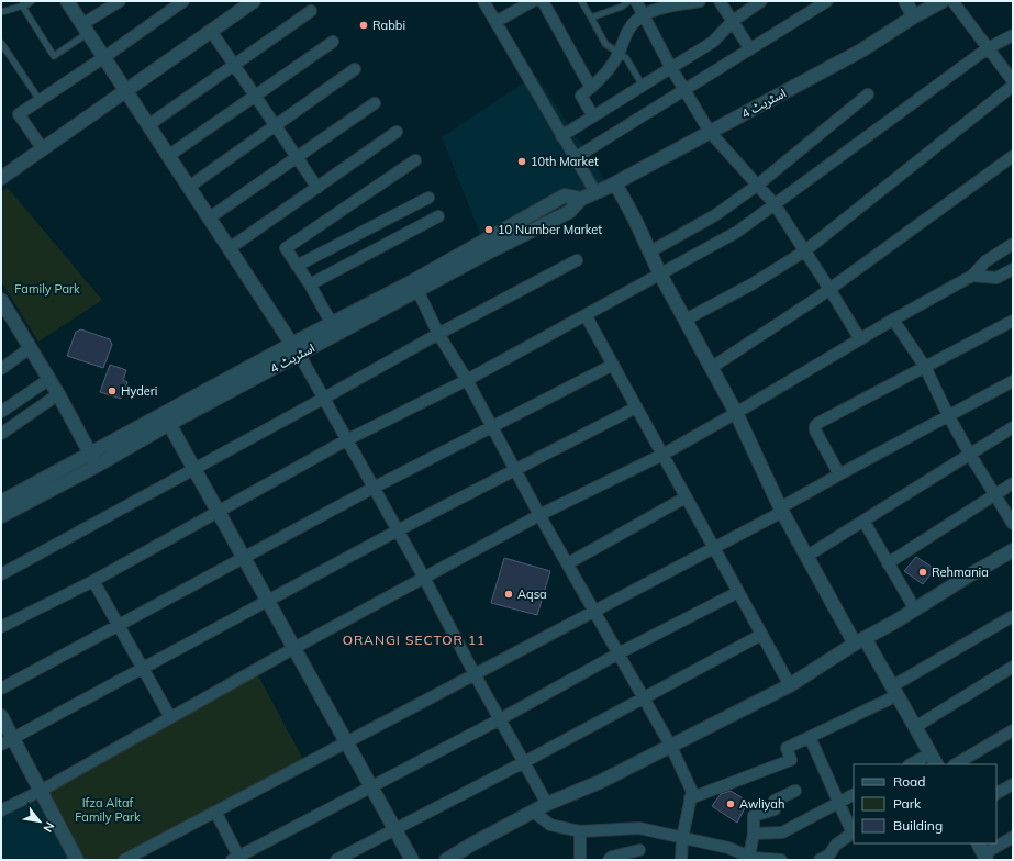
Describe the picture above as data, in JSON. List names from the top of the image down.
{
  "streets": {
    "street": ["اسٹریٹ 4"]
  },
  "districts": ["ORANGI SECTOR 11"],
  "parks": ["Family Park", "Ifza Altaf Family Park"],
  "places": [
    "Rabbi",
    "10th Market",
    "10 Number Market",
    "Hyderi",
    "Rehmania",
    "Aqsa",
    "Awliyah"
  ],
  "legend": ["Road", "Park", "Building"],
  "north": "bottom right"
}
